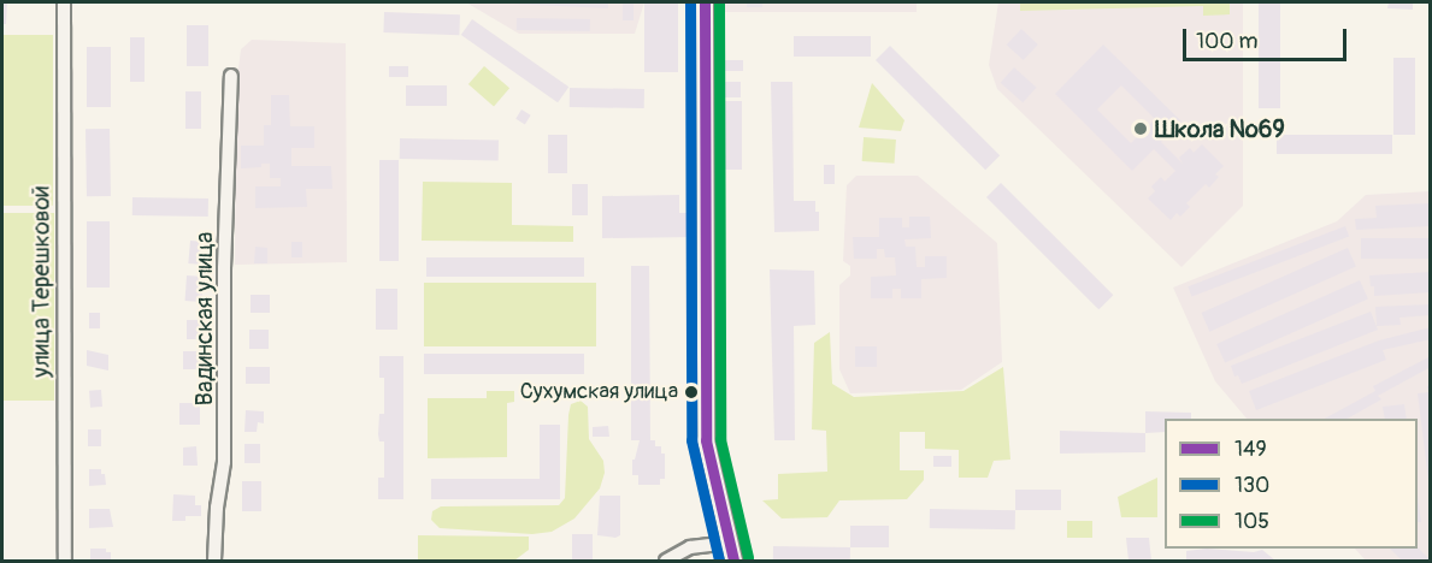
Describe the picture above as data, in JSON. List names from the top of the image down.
{
  "streets": {
    "street": ["улица Терешковой", "Вадинская улица"]
  },
  "places": ["Школа №69", "Сухумская улица"],
  "lines": ["transit line 149", "transit line 130", "transit line 105"],
  "legend": ["149", "130", "105"],
  "scale_bar": "100 m"
}
